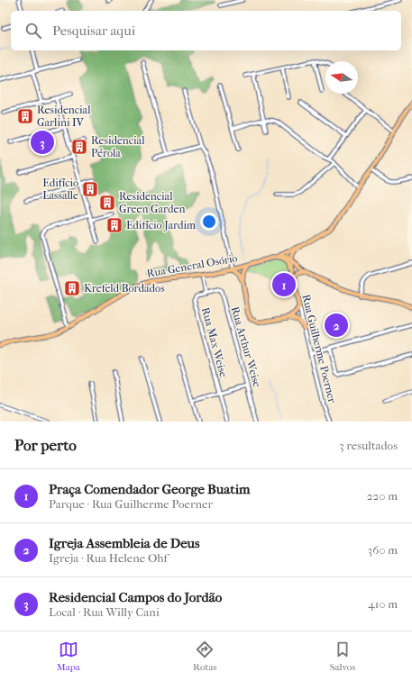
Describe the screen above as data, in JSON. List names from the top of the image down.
{
  "streets": {
    "main road": ["Rua General Osório", "Rua Guilherme Poerner"],
    "street": ["Rua Max Weise", "Rua Arthur Weise"]
  },
  "crossings": [
    ["Rua General Osório", "Rua Max Weise"],
    ["Rua General Osório", "Rua Guilherme Poerner"],
    ["Rua Max Weise", "Rua Arthur Weise"]
  ],
  "places": {
    "building": [
      "Residencial Garlini IV",
      "Residencial Pérola",
      "Edifício Lassalle",
      "Residencial Green Garden",
      "Edifício Jardim",
      "Krefeld Bordados"
    ]
  },
  "north": "left",
  "page": {
    "search": "Pesquisar aqui",
    "pins": ["3", "1", "2"],
    "heading": ["Por perto", "3 resultados"],
    "list": [
      {
        "mark": "1",
        "name": "Praça Comendador George Buatim",
        "note": "Parque · Rua Guilherme Poerner",
        "value": "220 m"
      },
      {
        "mark": "2",
        "name": "Igreja Assembleia de Deus",
        "note": "Igreja · Rua Helene Ohf",
        "value": "360 m"
      },
      {
        "mark": "3",
        "name": "Residencial Campos do Jordão",
        "note": "Local · Rua Willy Cani",
        "value": "410 m"
      }
    ],
    "nav": ["Mapa", "Rotas", "Salvos"]
  }
}
